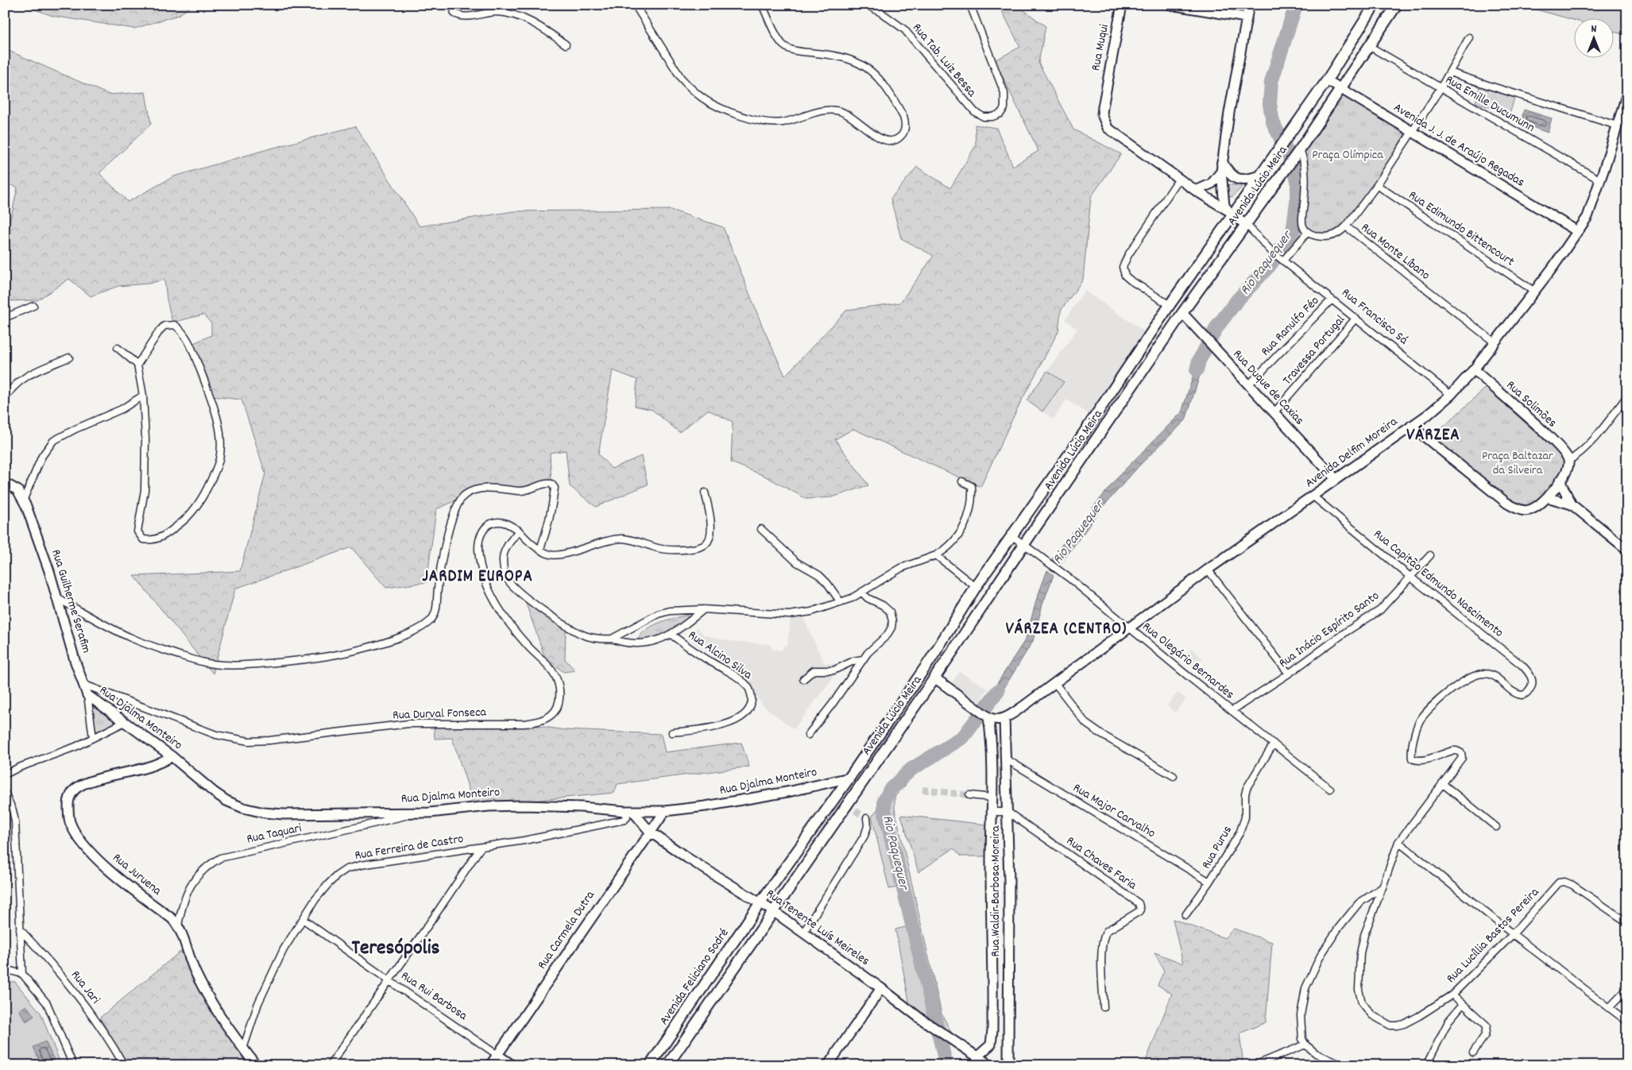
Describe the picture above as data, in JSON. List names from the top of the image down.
{
  "streets": {
    "main road": [
      "Rua Muqui",
      "Avenida J. J. de Araújo Regadas",
      "Avenida Lúcio Meira",
      "Rua Duque de Caxias",
      "Rua Solimões",
      "Avenida Delfim Moreira",
      "Rua Guilherme Serafim",
      "Rua Djalma Monteiro",
      "Rua Juruena",
      "Rua Waldir Barbosa Moreira",
      "Rua Tenente Luís Meireles",
      "Rua Carmela Dutra",
      "Avenida Feliciano Sodré",
      "Rua Rui Barbosa"
    ],
    "street": [
      "Rua Tab. Luiz Bessa",
      "Rua Emille Ducumunn",
      "Rua Edimundo Bittencourt",
      "Rua Monte Líbano",
      "Rua Francisco Sá",
      "Rua Ranulfo Féo",
      "Travessa Portugal",
      "Rua Capitão Edmundo Nascimento",
      "Rua Inácio Espírito Santo",
      "Rua Alcino Silva",
      "Rua Olegário Bernardes",
      "Rua Durval Fonseca",
      "Rua Major Carvalho",
      "Rua Taquari",
      "Rua Ferreira de Castro",
      "Rua Purus",
      "Rua Chaves Faria",
      "Rua Lucíllia Bastos Pereira",
      "Rua Jari"
    ]
  },
  "crossings": [
    ["Rua Emille Ducumunn", "Avenida Lúcio Meira"],
    ["Rua Emille Ducumunn", "Avenida Delfim Moreira"],
    ["Avenida J. J. de Araújo Regadas", "Avenida Lúcio Meira"],
    ["Avenida J. J. de Araújo Regadas", "Avenida Delfim Moreira"],
    ["Avenida Lúcio Meira", "Rua Francisco Sá"],
    ["Avenida Lúcio Meira", "Rua Duque de Caxias"],
    ["Avenida Lúcio Meira", "Rua Olegário Bernardes"],
    ["Avenida Lúcio Meira", "Rua Djalma Monteiro"],
    ["Avenida Lúcio Meira", "Rua Tenente Luís Meireles"],
    ["Avenida Lúcio Meira", "Avenida Feliciano Sodré"],
    ["Rua Edimundo Bittencourt", "Avenida Delfim Moreira"],
    ["Rua Monte Líbano", "Avenida Delfim Moreira"],
    ["Rua Francisco Sá", "Rua Ranulfo Féo"],
    ["Rua Francisco Sá", "Travessa Portugal"],
    ["Rua Francisco Sá", "Avenida Delfim Moreira"],
    ["Rua Ranulfo Féo", "Rua Duque de Caxias"],
    ["Travessa Portugal", "Rua Duque de Caxias"],
    ["Rua Duque de Caxias", "Avenida Delfim Moreira"],
    ["Rua Solimões", "Avenida Delfim Moreira"],
    ["Avenida Delfim Moreira", "Rua Capitão Edmundo Nascimento"],
    ["Avenida Delfim Moreira", "Rua Olegário Bernardes"],
    ["Avenida Delfim Moreira", "Rua Waldir Barbosa Moreira"],
    ["Rua Capitão Edmundo Nascimento", "Rua Inácio Espírito Santo"],
    ["Rua Capitão Edmundo Nascimento", "Rua Lucíllia Bastos Pereira"],
    ["Rua Guilherme Serafim", "Rua Durval Fonseca"],
    ["Rua Guilherme Serafim", "Rua Djalma Monteiro"],
    ["Rua Inácio Espírito Santo", "Rua Olegário Bernardes"],
    ["Rua Olegário Bernardes", "Rua Purus"],
    ["Rua Djalma Monteiro", "Rua Taquari"],
    ["Rua Djalma Monteiro", "Rua Ferreira de Castro"],
    ["Rua Djalma Monteiro", "Rua Juruena"],
    ["Rua Djalma Monteiro", "Rua Tenente Luís Meireles"],
    ["Rua Djalma Monteiro", "Rua Carmela Dutra"],
    ["Rua Major Carvalho", "Rua Purus"],
    ["Rua Major Carvalho", "Rua Waldir Barbosa Moreira"],
    ["Rua Taquari", "Rua Juruena"],
    ["Rua Ferreira de Castro", "Rua Juruena"],
    ["Rua Ferreira de Castro", "Rua Tenente Luís Meireles"],
    ["Rua Ferreira de Castro", "Rua Rui Barbosa"],
    ["Rua Chaves Faria", "Rua Waldir Barbosa Moreira"],
    ["Rua Waldir Barbosa Moreira", "Rua Tenente Luís Meireles"],
    ["Rua Tenente Luís Meireles", "Rua Carmela Dutra"],
    ["Rua Tenente Luís Meireles", "Avenida Feliciano Sodré"],
    ["Rua Carmela Dutra", "Rua Rui Barbosa"]
  ],
  "districts": [
    "VÁRZEA",
    "JARDIM EUROPA",
    "VÁRZEA (CENTRO)",
    "Teresópolis"
  ],
  "water": ["Rio Paquequer"],
  "parks": ["Praça Olímpica", "Praça Baltazar da Silveira"],
  "north": "top"
}
